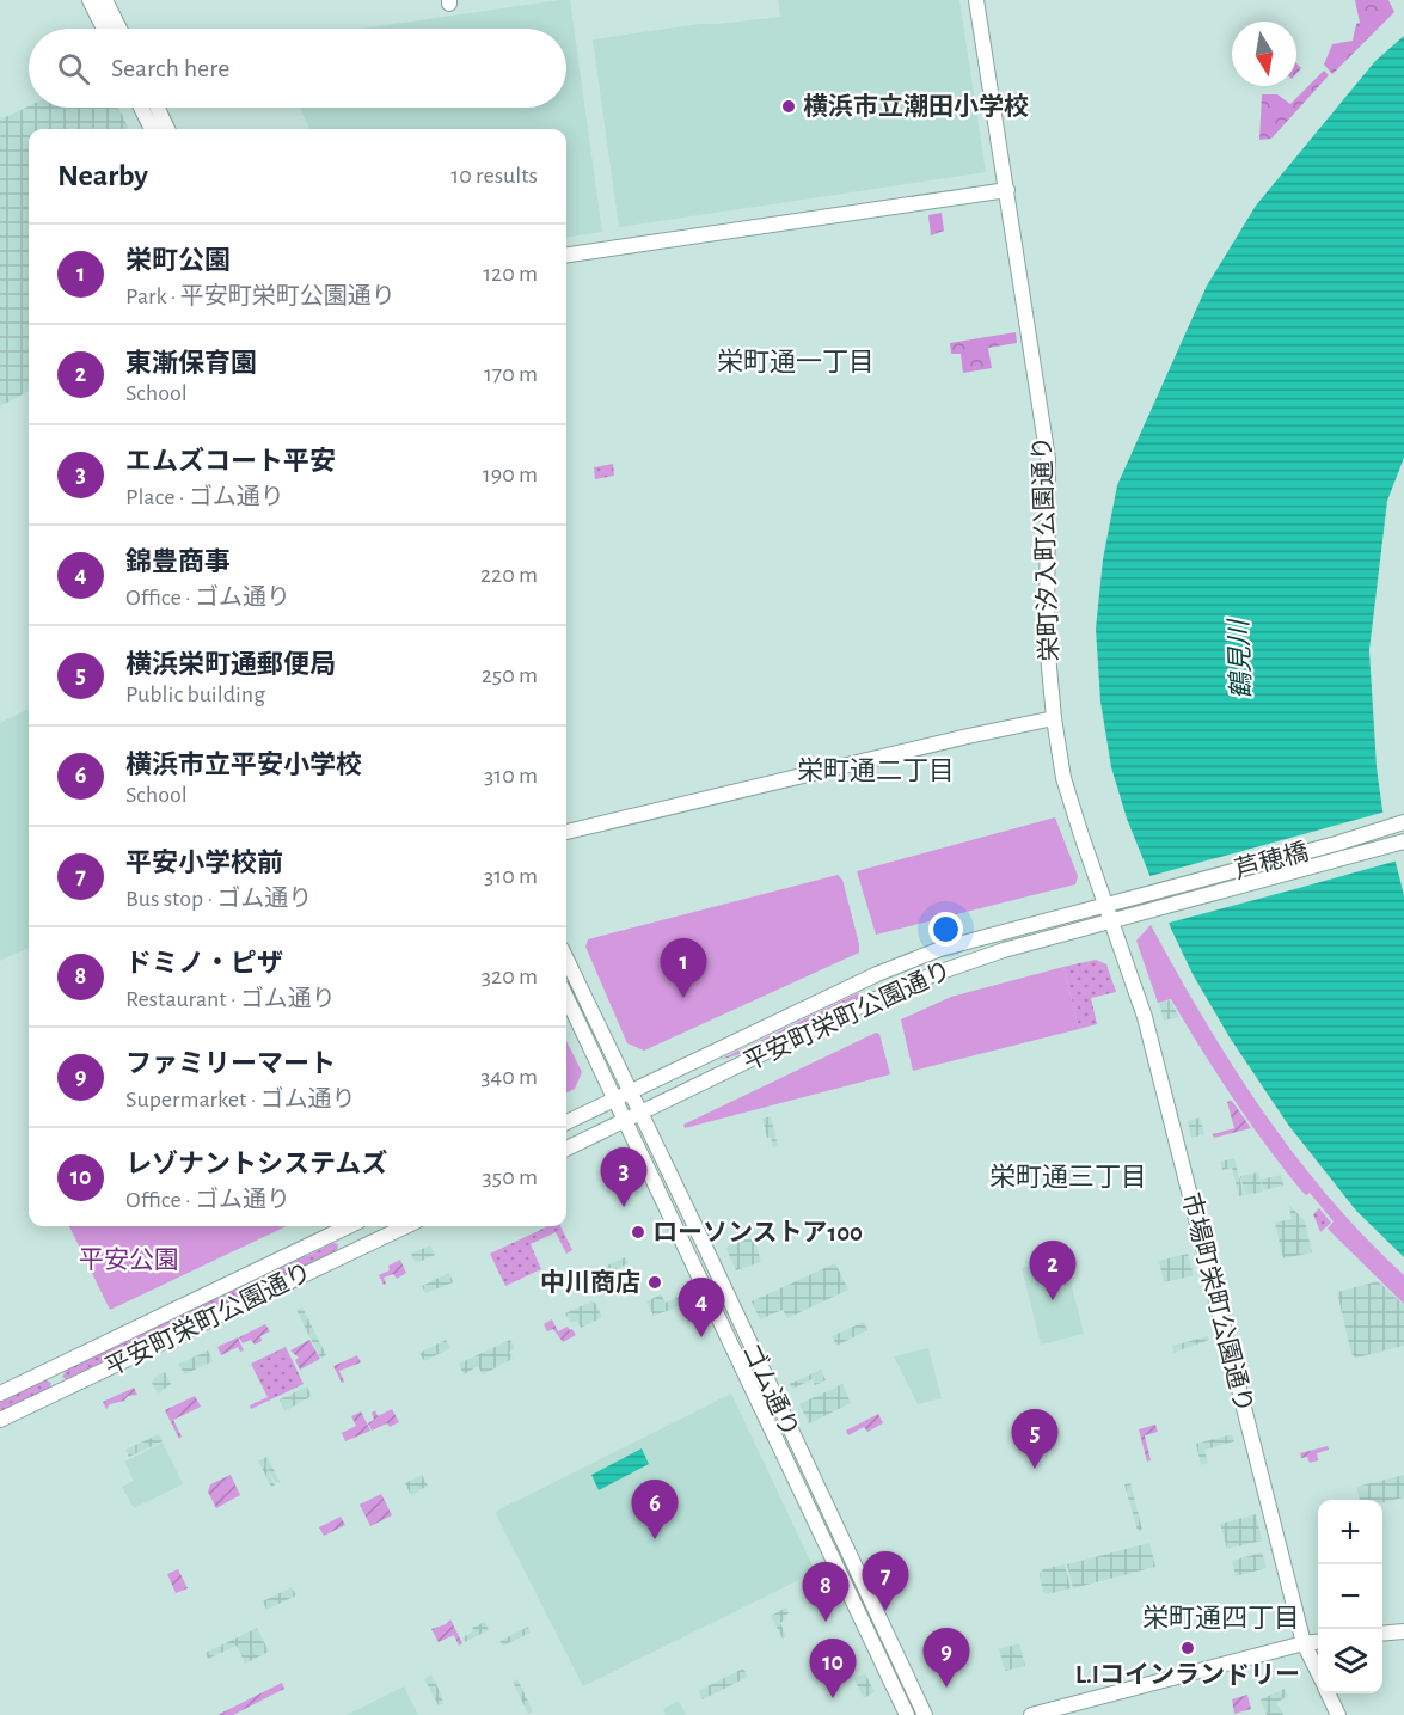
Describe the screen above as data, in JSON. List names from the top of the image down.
{
  "streets": {
    "street": [
      "栄町汐入町公園通り",
      "芦穂橋",
      "平安町栄町公園通り",
      "市場町栄町公園通り",
      "ゴム通り"
    ]
  },
  "crossings": [
    ["栄町汐入町公園通り", "平安町栄町公園通り"],
    ["栄町汐入町公園通り", "市場町栄町公園通り"],
    ["芦穂橋", "平安町栄町公園通り"],
    ["平安町栄町公園通り", "市場町栄町公園通り"],
    ["平安町栄町公園通り", "ゴム通り"]
  ],
  "districts": [
    "栄町通一丁目",
    "栄町通二丁目",
    "栄町通三丁目",
    "栄町通四丁目"
  ],
  "water": ["鶴見川"],
  "parks": ["平安公園"],
  "places": [
    "横浜市立潮田小学校",
    "ローソンストア100",
    "中川商店",
    "L.Iコインランドリー"
  ],
  "north": "bottom",
  "page": {
    "search": "Search here",
    "heading": ["Nearby", "10 results"],
    "list": [
      {
        "mark": "1",
        "name": "栄町公園",
        "note": "Park · 平安町栄町公園通り",
        "value": "120 m"
      },
      {
        "mark": "2",
        "name": "東漸保育園",
        "note": "School",
        "value": "170 m"
      },
      {
        "mark": "3",
        "name": "エムズコート平安",
        "note": "Place · ゴム通り",
        "value": "190 m"
      },
      {
        "mark": "4",
        "name": "錦豊商事",
        "note": "Office · ゴム通り",
        "value": "220 m"
      },
      {
        "mark": "5",
        "name": "横浜栄町通郵便局",
        "note": "Public building",
        "value": "250 m"
      },
      {
        "mark": "6",
        "name": "横浜市立平安小学校",
        "note": "School",
        "value": "310 m"
      },
      {
        "mark": "7",
        "name": "平安小学校前",
        "note": "Bus stop · ゴム通り",
        "value": "310 m"
      },
      {
        "mark": "8",
        "name": "ドミノ・ピザ",
        "note": "Restaurant · ゴム通り",
        "value": "320 m"
      },
      {
        "mark": "9",
        "name": "ファミリーマート",
        "note": "Supermarket · ゴム通り",
        "value": "340 m"
      },
      {
        "mark": "10",
        "name": "レゾナントシステムズ",
        "note": "Office · ゴム通り",
        "value": "350 m"
      }
    ],
    "pins": [
      "1",
      "3",
      "2",
      "4",
      "5",
      "6",
      "7",
      "8",
      "9",
      "10"
    ],
    "map_buttons": ["+", "−"]
  }
}
